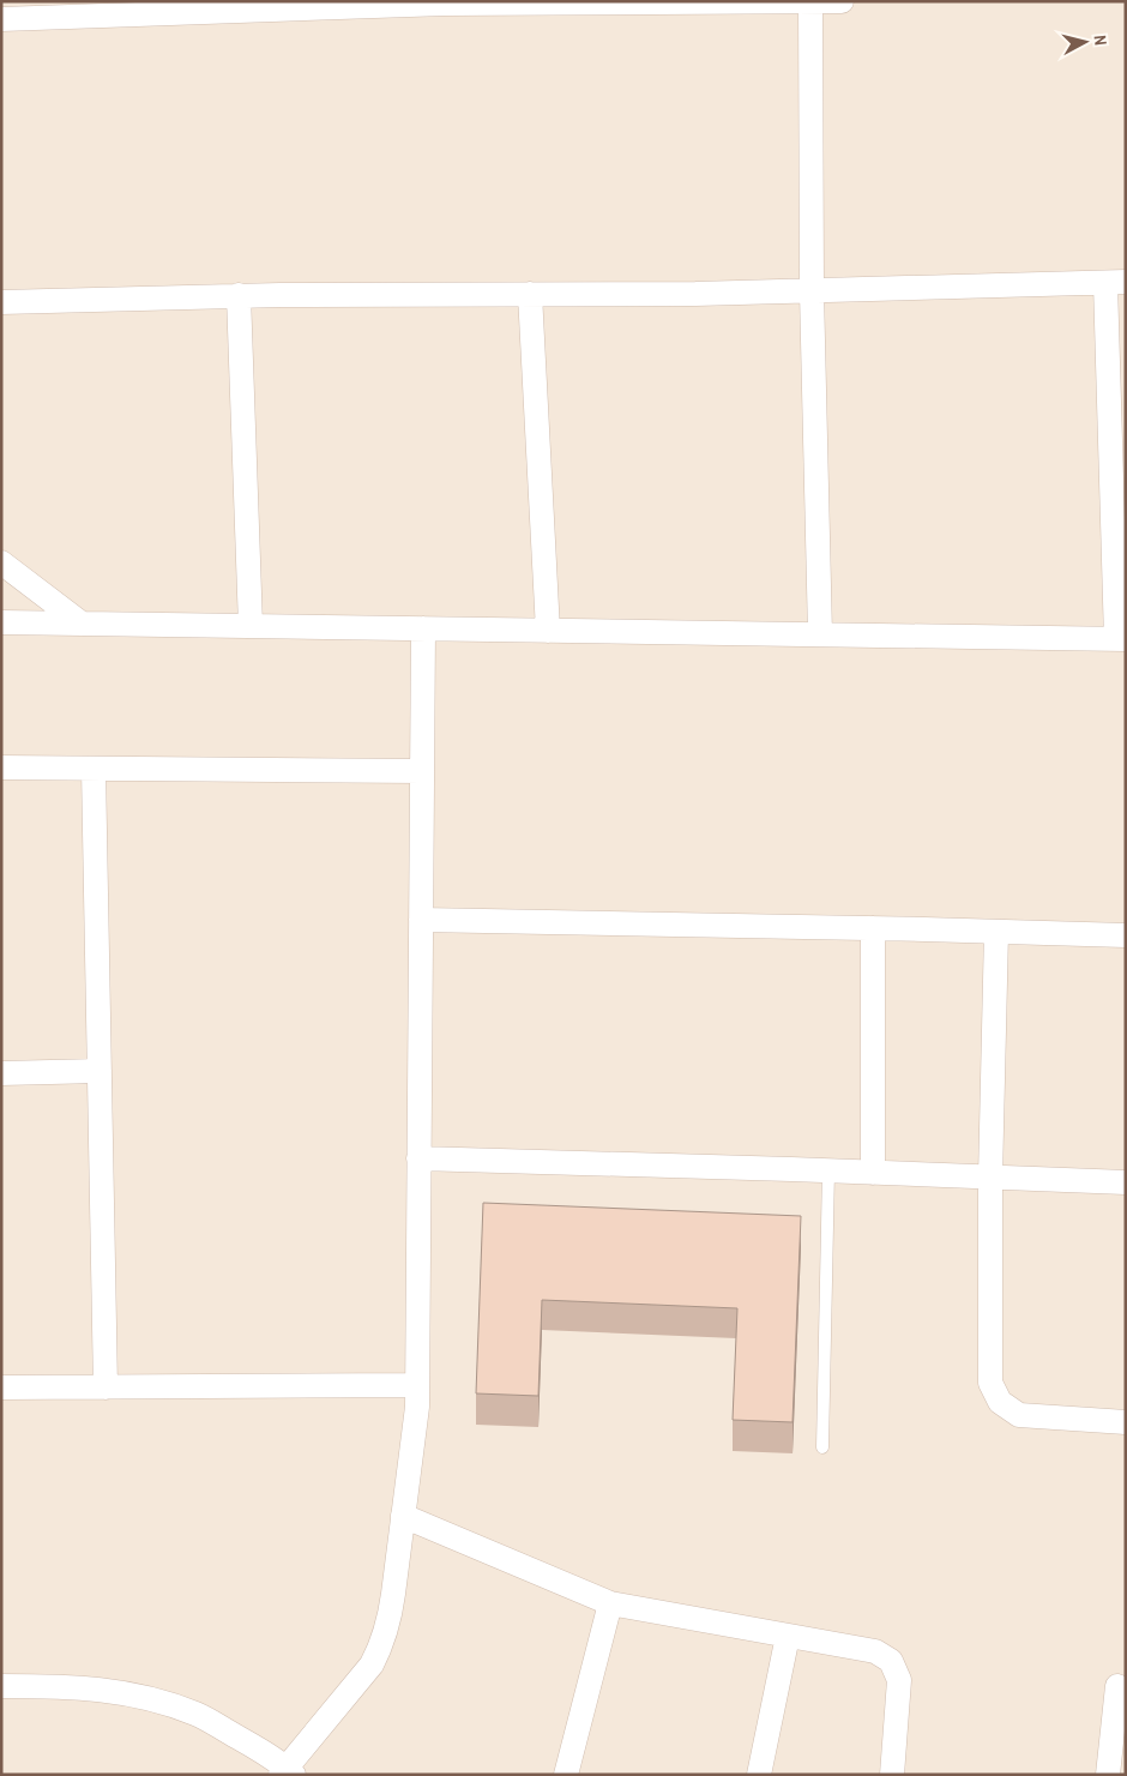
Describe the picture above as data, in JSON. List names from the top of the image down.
{
  "north": "right"
}
